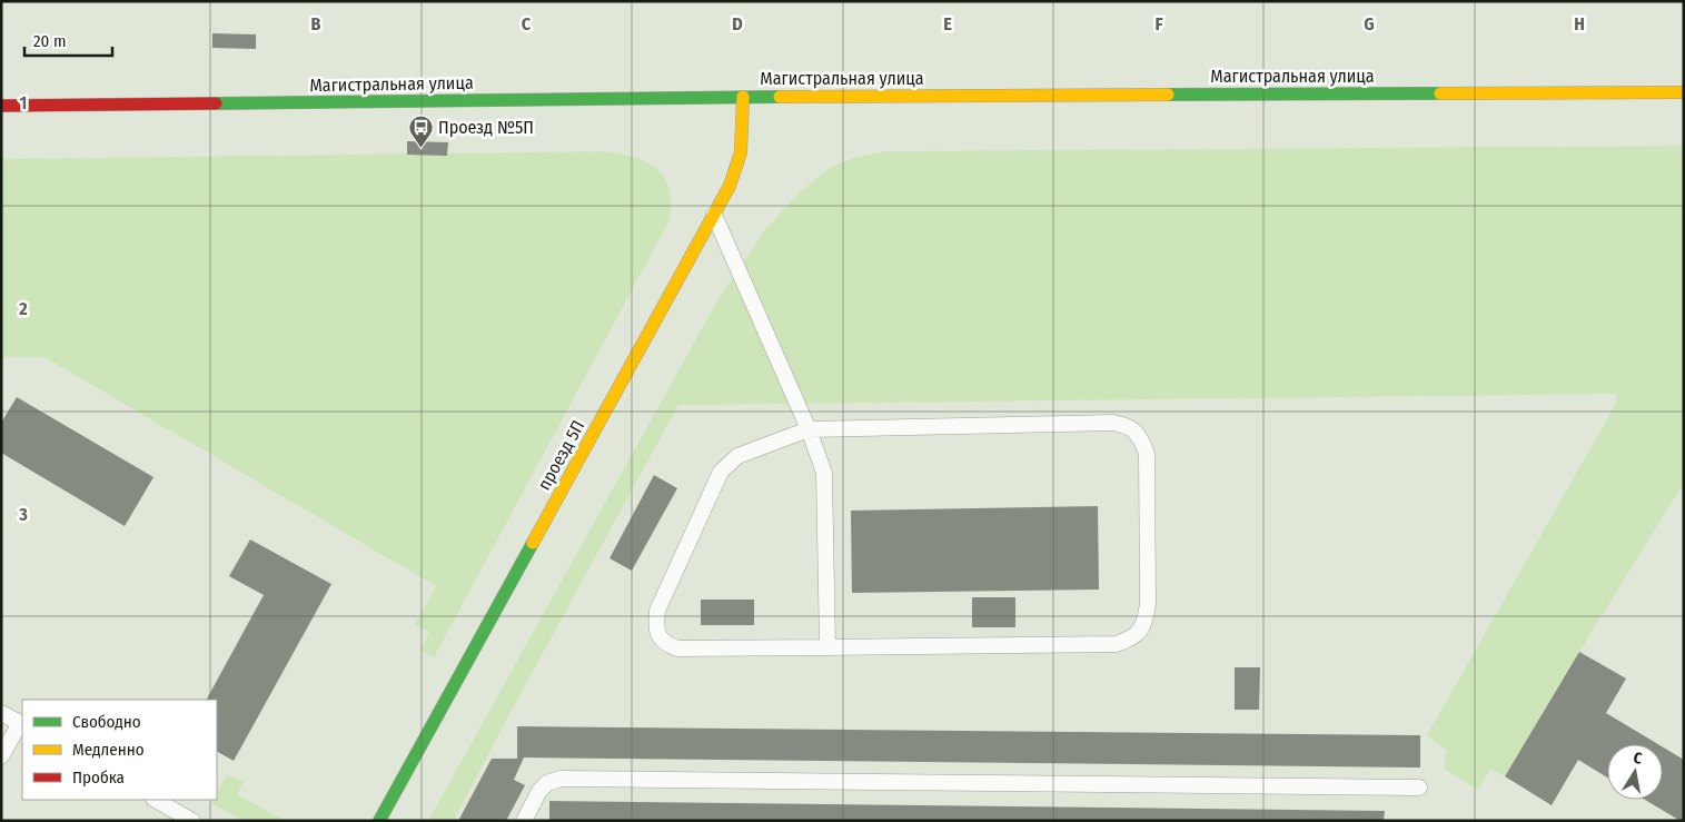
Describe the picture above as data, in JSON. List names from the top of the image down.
{
  "streets": {
    "main road": ["Магистральная улица", "проезд 5П"]
  },
  "crossings": [
    ["Магистральная улица", "проезд 5П"]
  ],
  "places": {
    "bus stop": ["Проезд №5П"]
  },
  "legend": ["Свободно", "Медленно", "Пробка"],
  "scale_bar": "20 m",
  "north": "top",
  "grid": {
    "columns": [
      "B",
      "C",
      "D",
      "E",
      "F",
      "G",
      "H"
    ],
    "rows": ["1", "2", "3"]
  }
}
